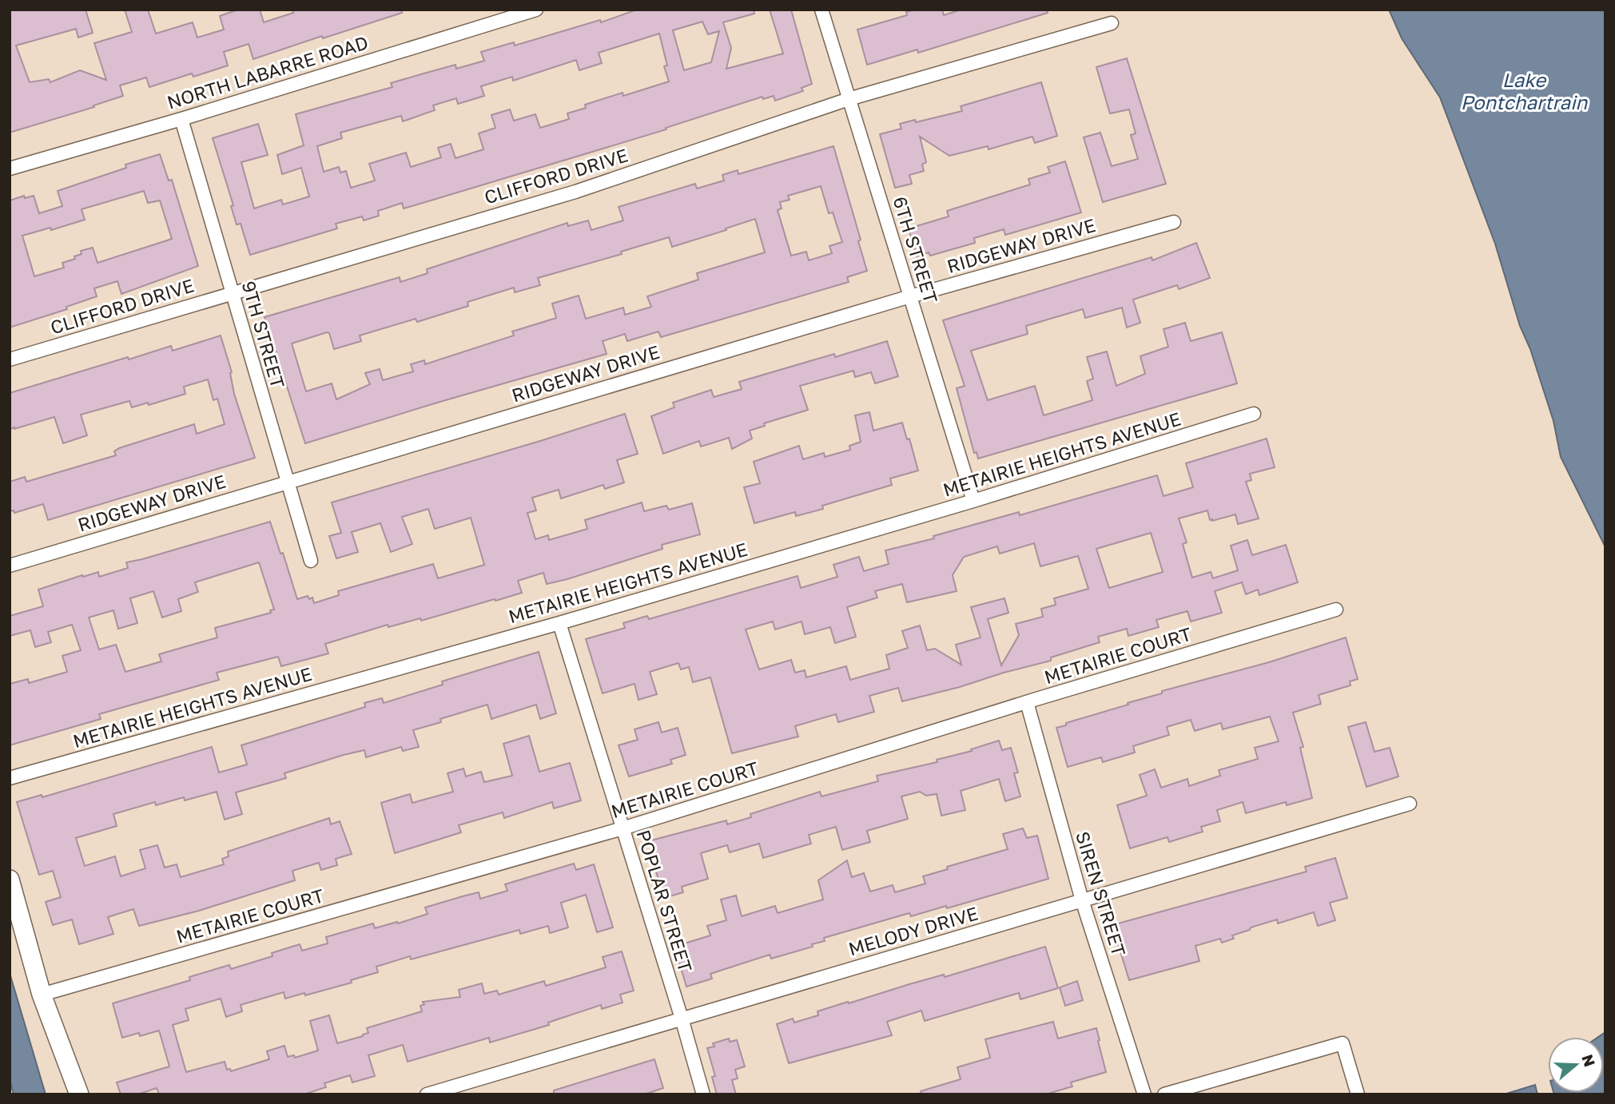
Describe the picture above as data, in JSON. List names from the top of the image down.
{
  "streets": {
    "street": [
      "NORTH LABARRE ROAD",
      "CLIFFORD DRIVE",
      "RIDGEWAY DRIVE",
      "6TH STREET",
      "9TH STREET",
      "METAIRIE HEIGHTS AVENUE",
      "METAIRIE COURT",
      "SIREN STREET",
      "POPLAR STREET",
      "MELODY DRIVE"
    ]
  },
  "crossings": [
    ["NORTH LABARRE ROAD", "9TH STREET"],
    ["CLIFFORD DRIVE", "6TH STREET"],
    ["CLIFFORD DRIVE", "9TH STREET"],
    ["RIDGEWAY DRIVE", "6TH STREET"],
    ["RIDGEWAY DRIVE", "9TH STREET"],
    ["6TH STREET", "METAIRIE HEIGHTS AVENUE"],
    ["METAIRIE HEIGHTS AVENUE", "POPLAR STREET"],
    ["METAIRIE COURT", "SIREN STREET"],
    ["METAIRIE COURT", "POPLAR STREET"],
    ["SIREN STREET", "MELODY DRIVE"],
    ["POPLAR STREET", "MELODY DRIVE"]
  ],
  "water": ["Lake Pontchartrain"],
  "north": "right"
}
